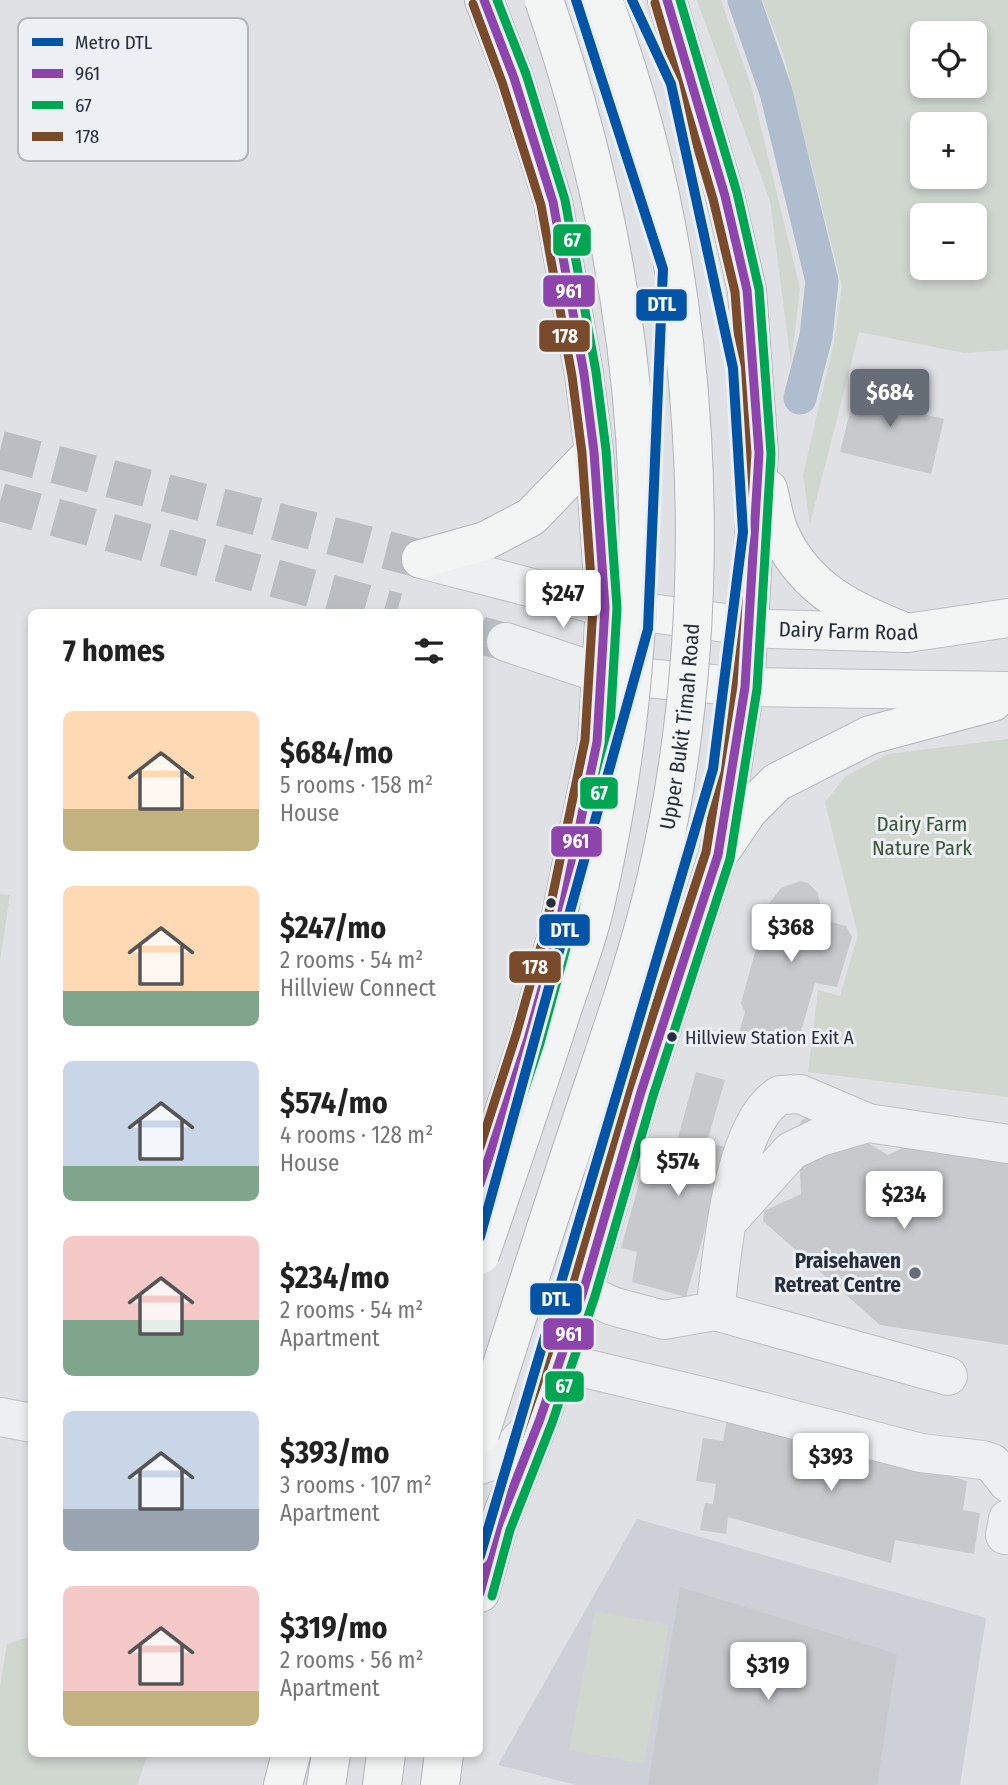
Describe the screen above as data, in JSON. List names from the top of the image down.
{
  "streets": {
    "main road": ["Dairy Farm Road", "Upper Bukit Timah Road"]
  },
  "parks": ["Dairy Farm Nature Park"],
  "places": ["Hillview Station Exit A", "Praisehaven Retreat Centre"],
  "lines": [
    "metro line DTL",
    "transit line 961",
    "transit line 67",
    "transit line 178"
  ],
  "legend": [
    "Metro DTL",
    "961",
    "67",
    "178"
  ],
  "page": {
    "map_buttons": ["+", "−"],
    "price": [
      "$684",
      "$247",
      "$368",
      "$574",
      "$234",
      "$393",
      "$319"
    ],
    "heading": "7 homes",
    "list": [
      {
        "name": "$684/mo",
        "note": "5 rooms · 158 m² · House"
      },
      {
        "name": "$247/mo",
        "note": "2 rooms · 54 m² · Hillview Connect"
      },
      {
        "name": "$574/mo",
        "note": "4 rooms · 128 m² · House"
      },
      {
        "name": "$234/mo",
        "note": "2 rooms · 54 m² · Apartment"
      },
      {
        "name": "$393/mo",
        "note": "3 rooms · 107 m² · Apartment"
      },
      {
        "name": "$319/mo",
        "note": "2 rooms · 56 m² · Apartment"
      }
    ]
  }
}
